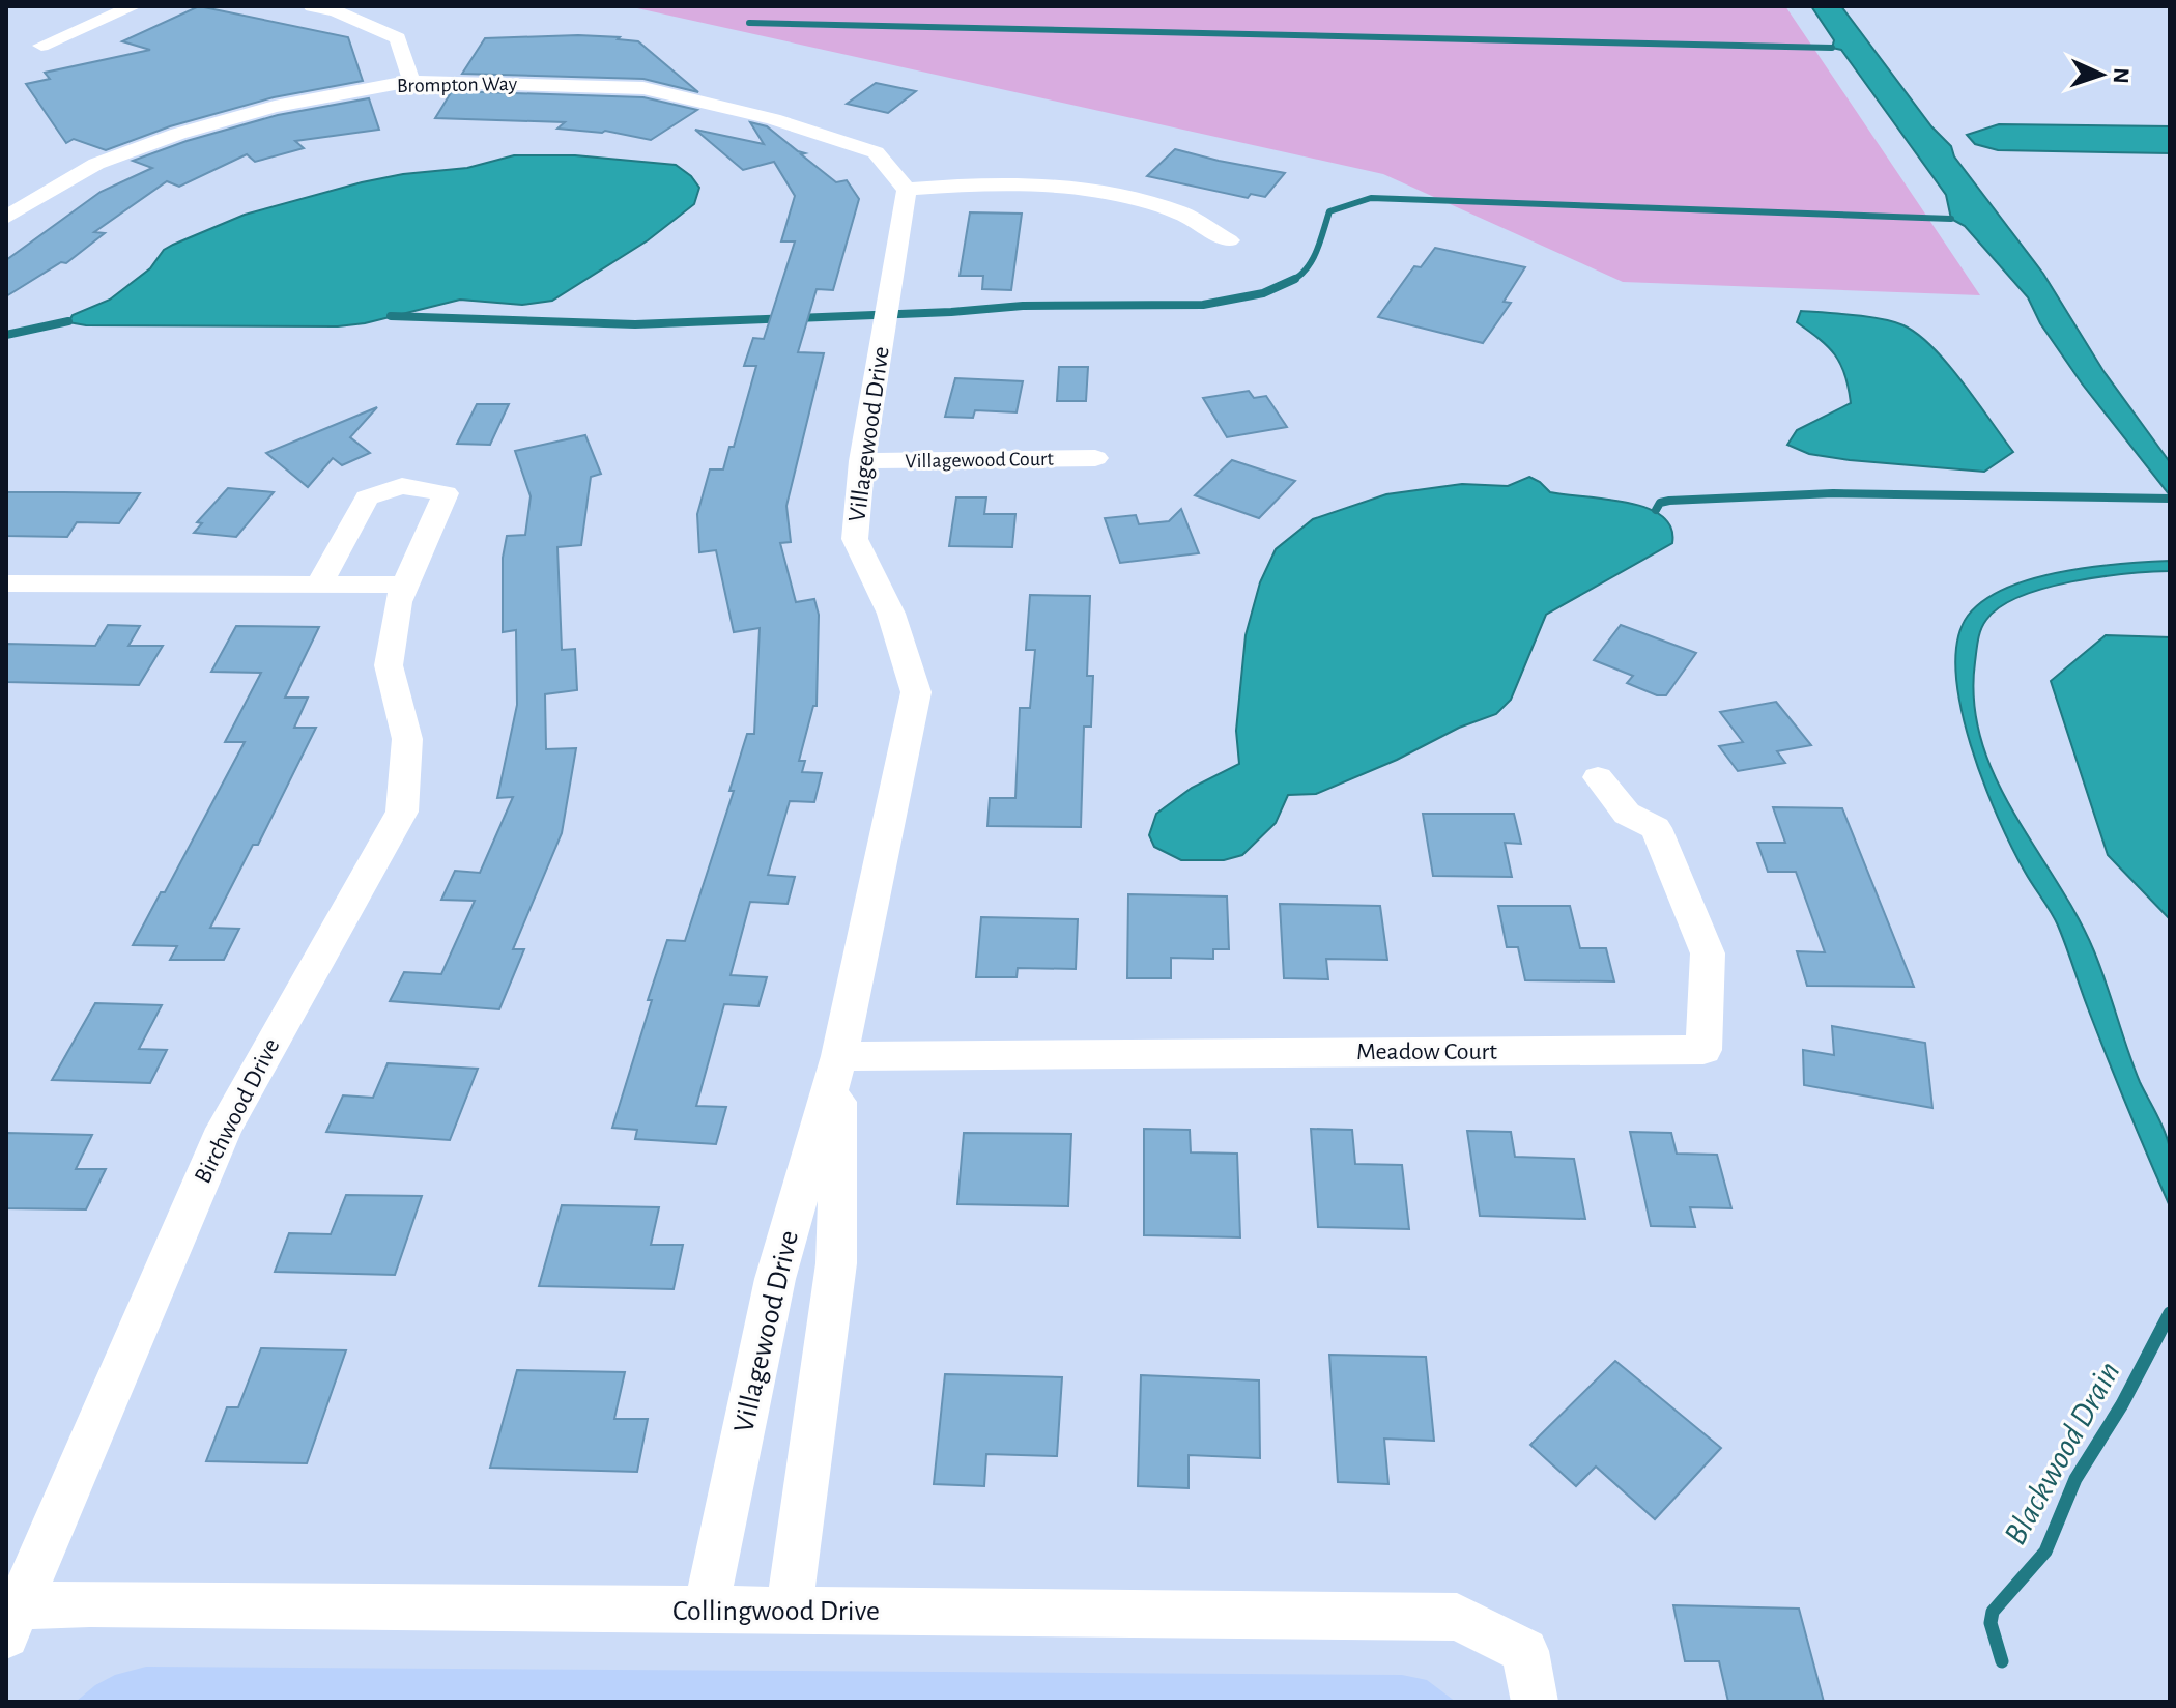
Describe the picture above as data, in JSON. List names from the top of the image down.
{
  "streets": {
    "street": [
      "Brompton Way",
      "Villagewood Drive",
      "Villagewood Court",
      "Meadow Court",
      "Birchwood Drive",
      "Collingwood Drive"
    ]
  },
  "crossings": [
    ["Brompton Way", "Villagewood Drive"],
    ["Villagewood Drive", "Villagewood Court"],
    ["Villagewood Drive", "Meadow Court"],
    ["Villagewood Drive", "Collingwood Drive"],
    ["Birchwood Drive", "Collingwood Drive"]
  ],
  "water": ["Blackwood Drain"],
  "north": "right"
}
